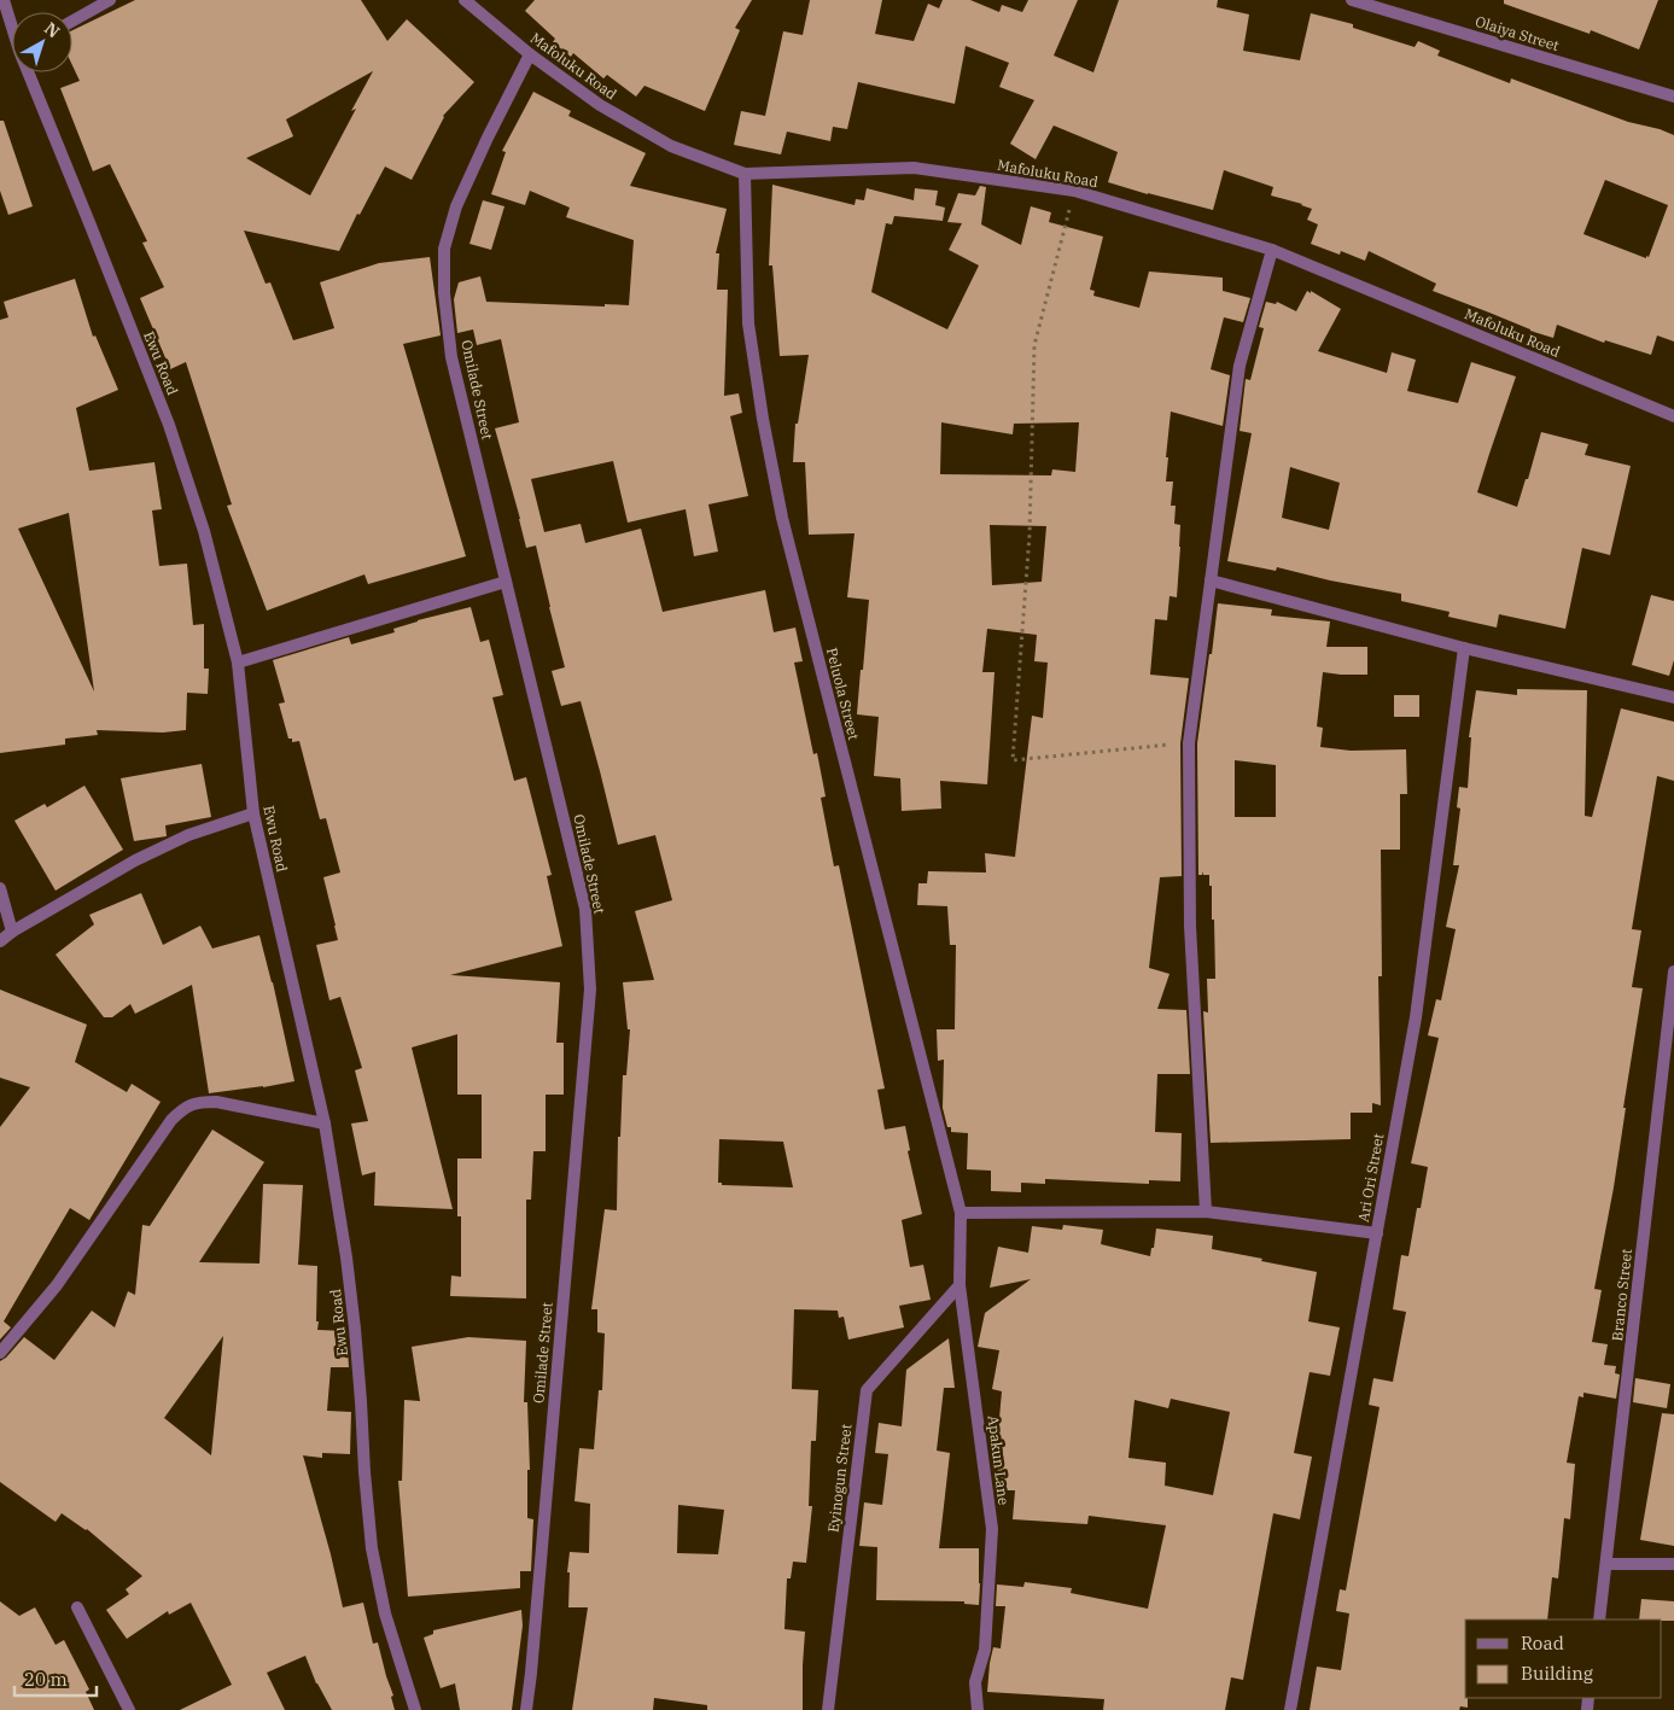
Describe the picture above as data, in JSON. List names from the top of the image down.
{
  "streets": {
    "street": [
      "Olaiya Street",
      "Mafoluku Road",
      "Ewu Road",
      "Omilade Street",
      "Peluola Street",
      "Ari Ori Street",
      "Branco Street",
      "Apakun Lane",
      "Eyinogun Street"
    ]
  },
  "crossings": [
    ["Mafoluku Road", "Omilade Street"],
    ["Mafoluku Road", "Peluola Street"],
    ["Peluola Street", "Apakun Lane"],
    ["Apakun Lane", "Eyinogun Street"]
  ],
  "legend": ["Road", "Building"],
  "scale_bar": "20 m",
  "north": "top right"
}
